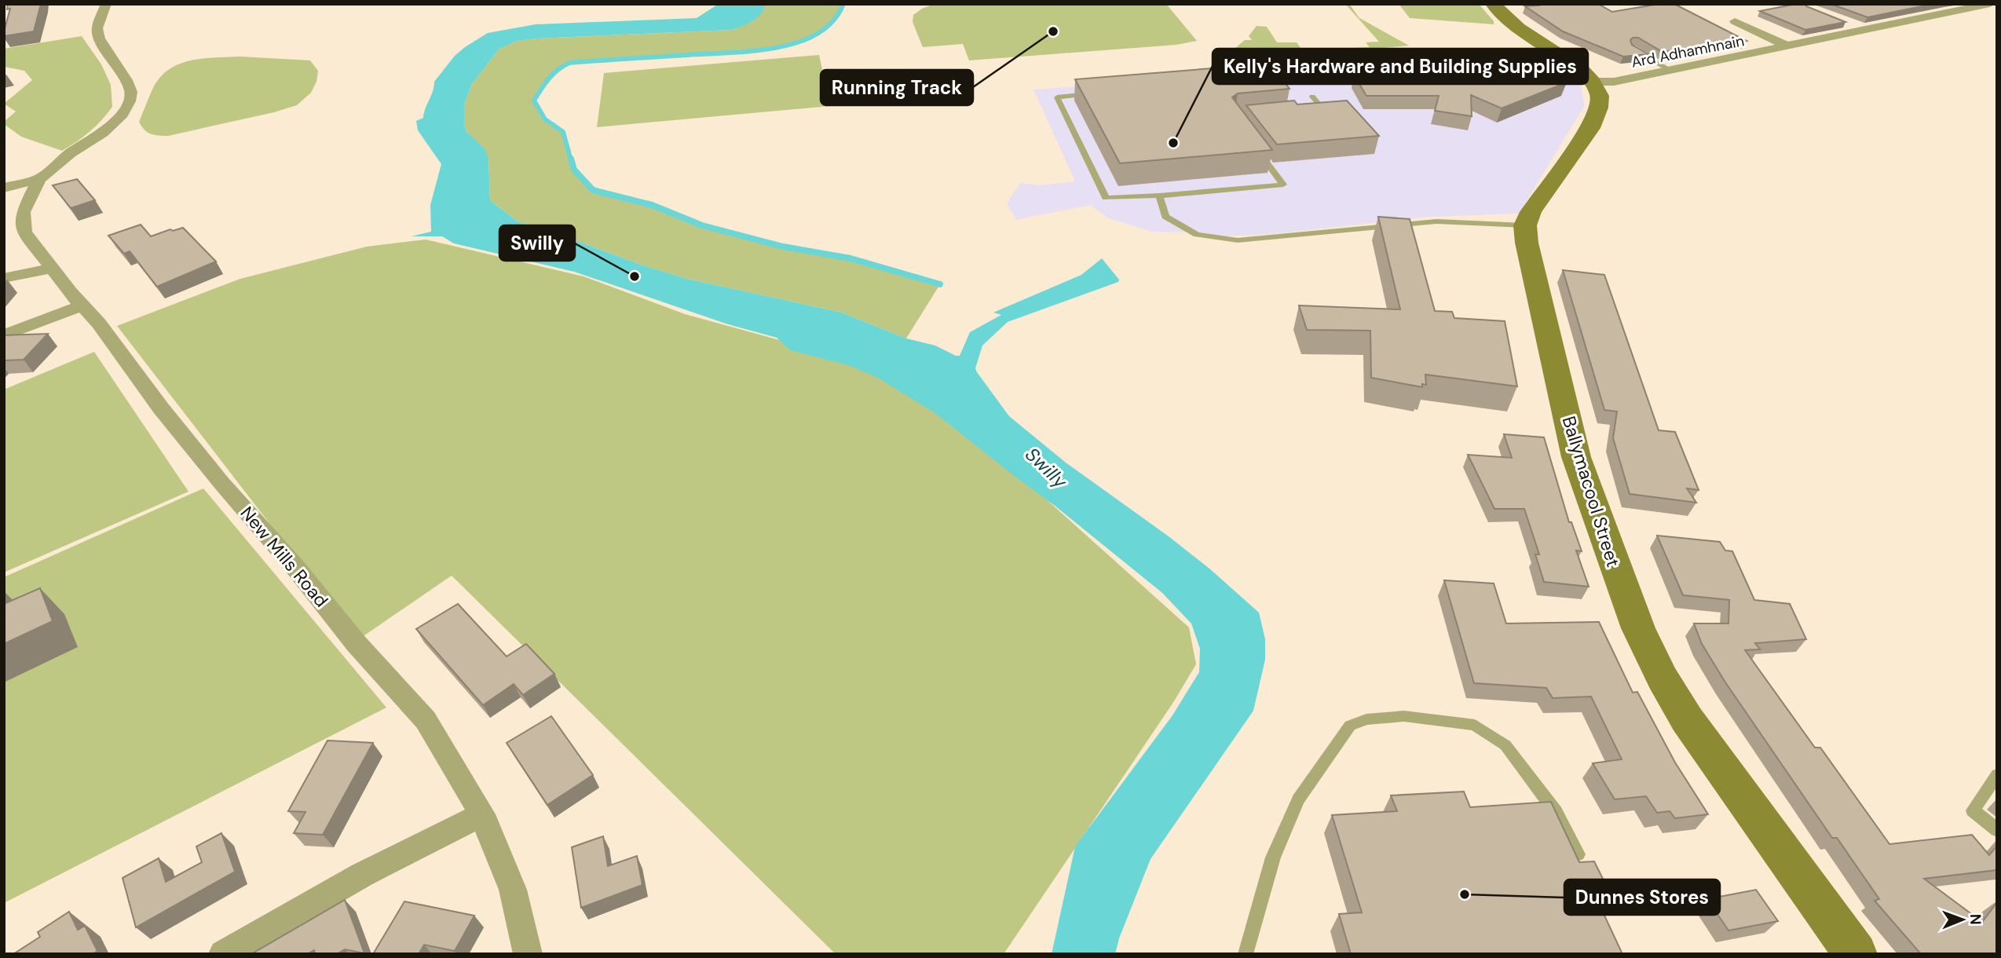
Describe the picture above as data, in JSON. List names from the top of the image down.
{
  "streets": {
    "main road": ["Ballymacool Street"],
    "street": ["Ard Adhamhnain", "New Mills Road"]
  },
  "water": ["Swilly"],
  "places": [
    "Running Track",
    "Kelly's Hardware and Building Supplies",
    "Swilly",
    "Dunnes Stores"
  ],
  "north": "right"
}
